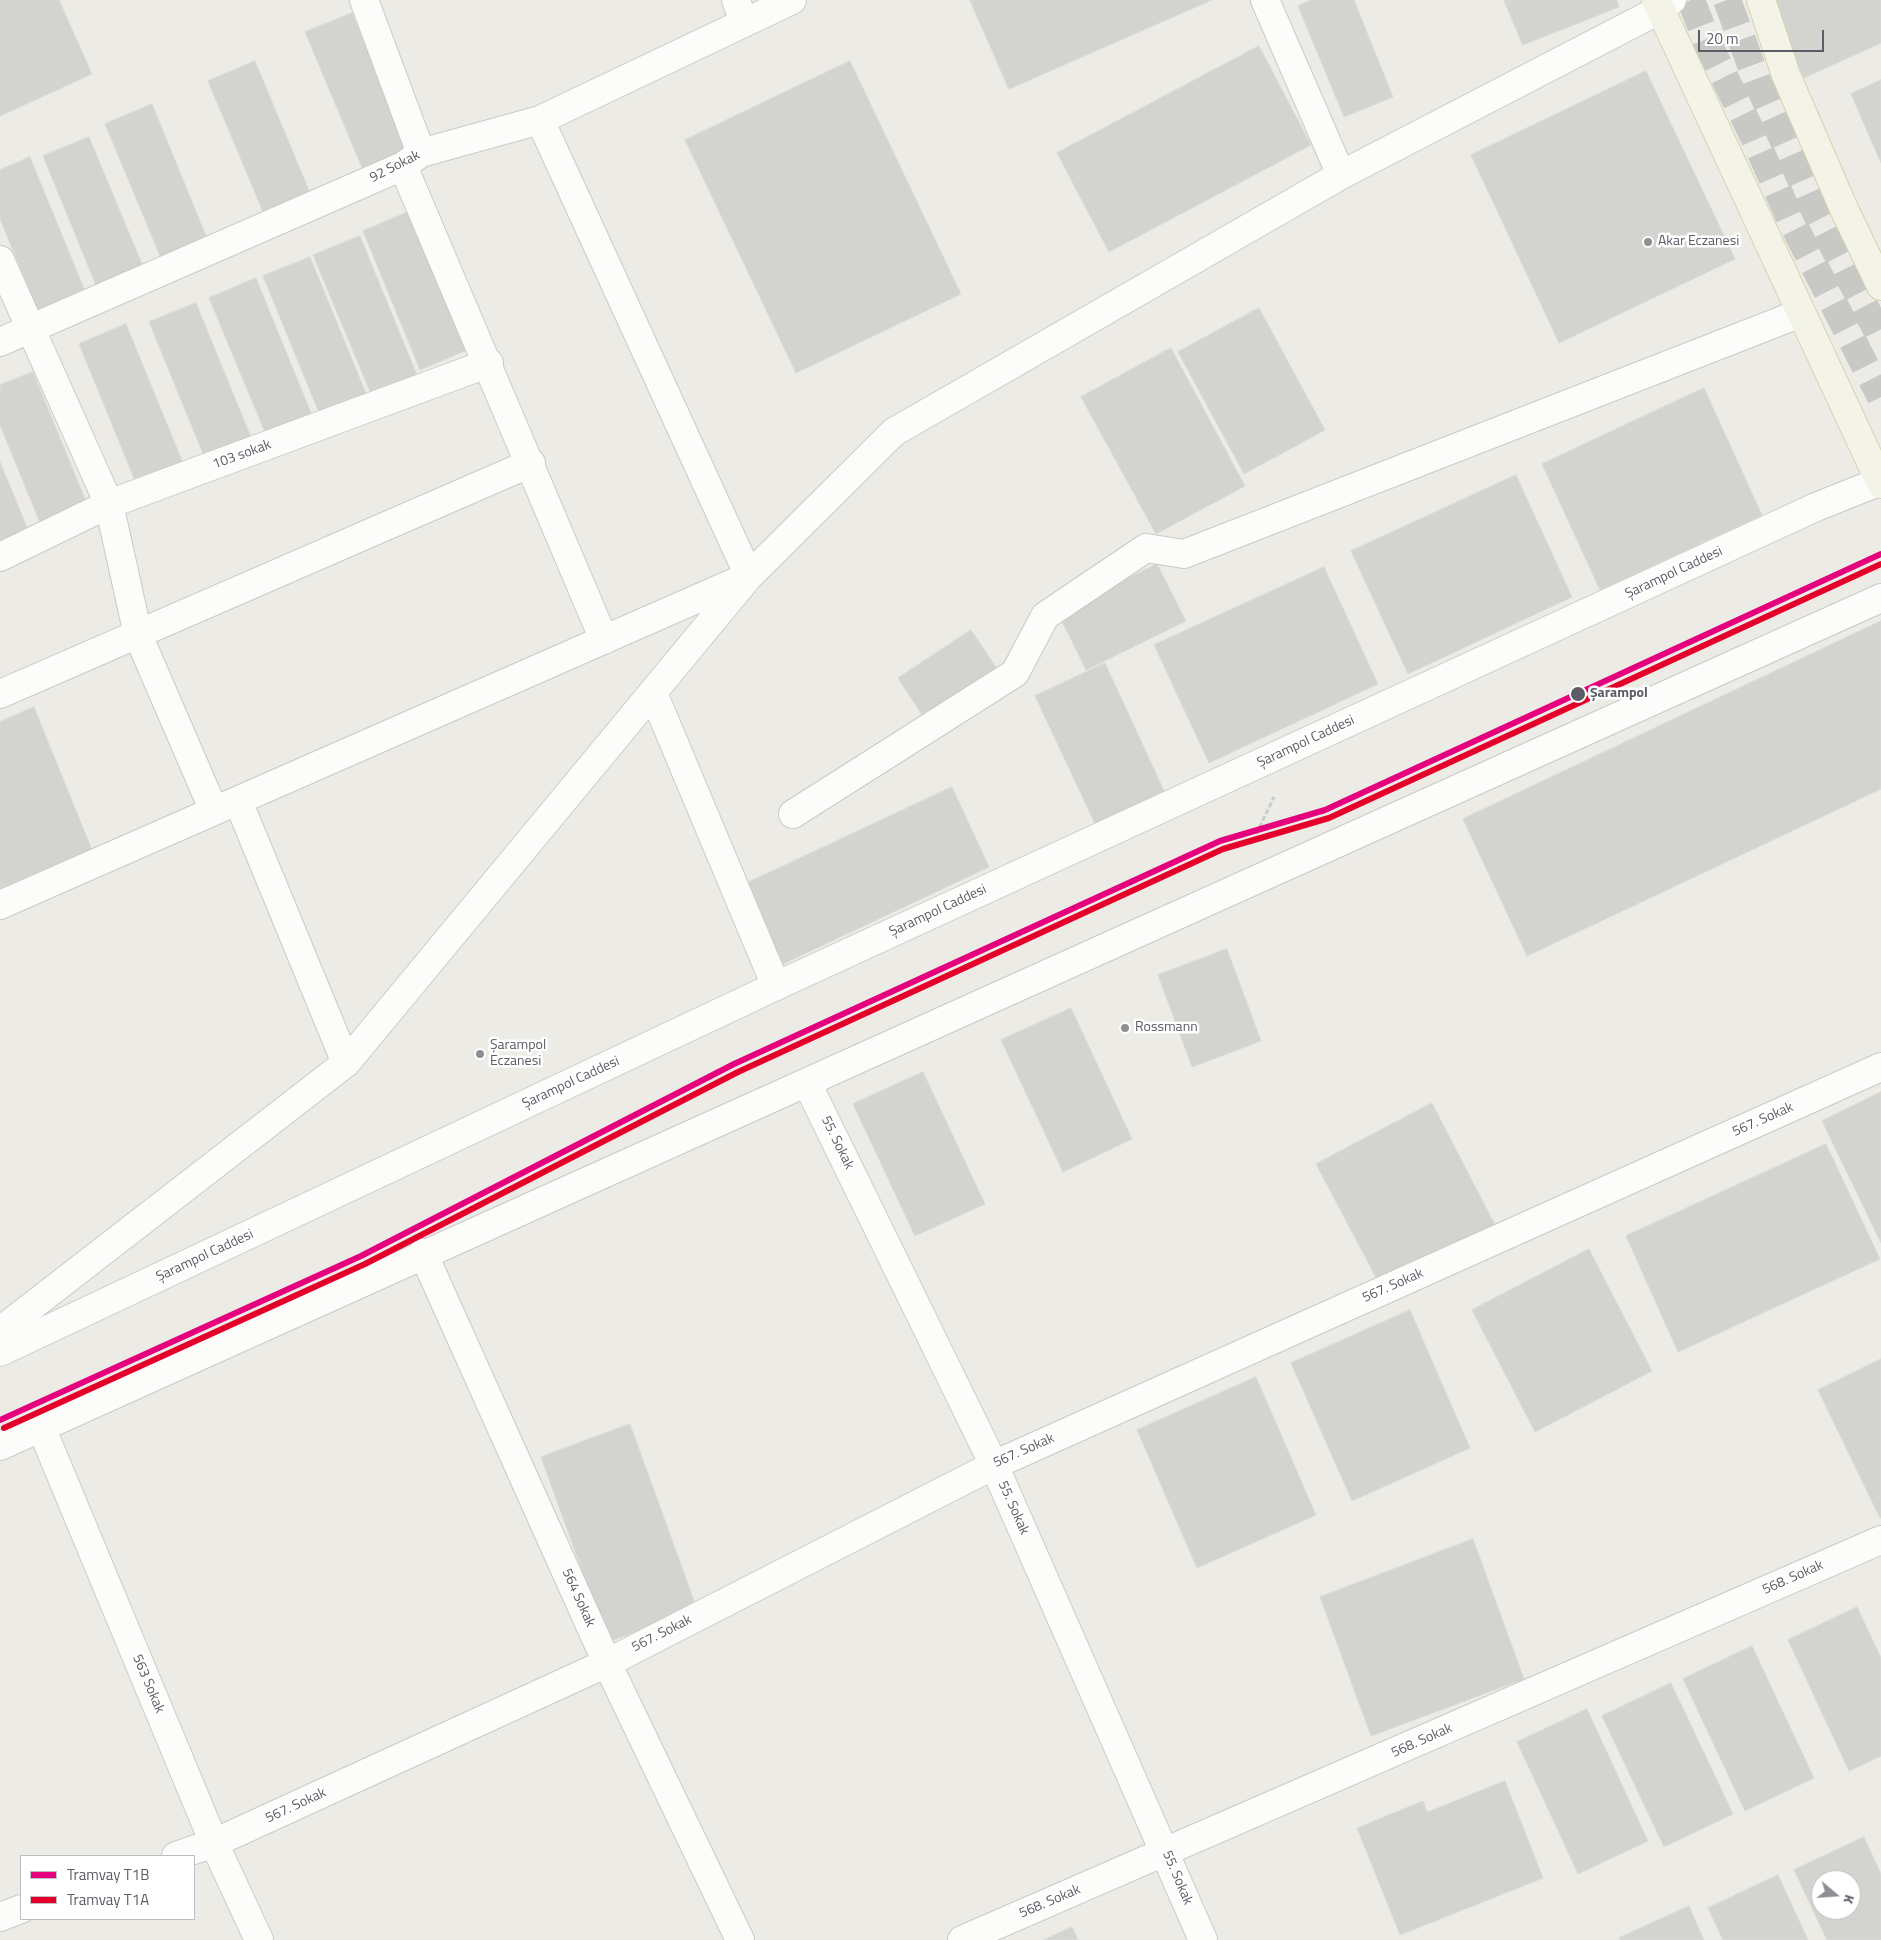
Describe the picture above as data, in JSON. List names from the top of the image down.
{
  "streets": {
    "street": [
      "92 Sokak",
      "103 sokak",
      "Şarampol Caddesi",
      "567. Sokak",
      "55. Sokak",
      "568. Sokak",
      "564 Sokak",
      "563 Sokak"
    ]
  },
  "crossings": [
    ["567. Sokak", "55. Sokak"],
    ["567. Sokak", "564 Sokak"],
    ["567. Sokak", "563 Sokak"],
    ["55. Sokak", "568. Sokak"]
  ],
  "places": [
    "Akar Eczanesi",
    "Şarampol",
    "Rossmann",
    "Şarampol Eczanesi"
  ],
  "lines": ["tram line T1B", "tram line T1A"],
  "legend": ["Tramvay T1B", "Tramvay T1A"],
  "scale_bar": "20 m",
  "north": "right"
}
